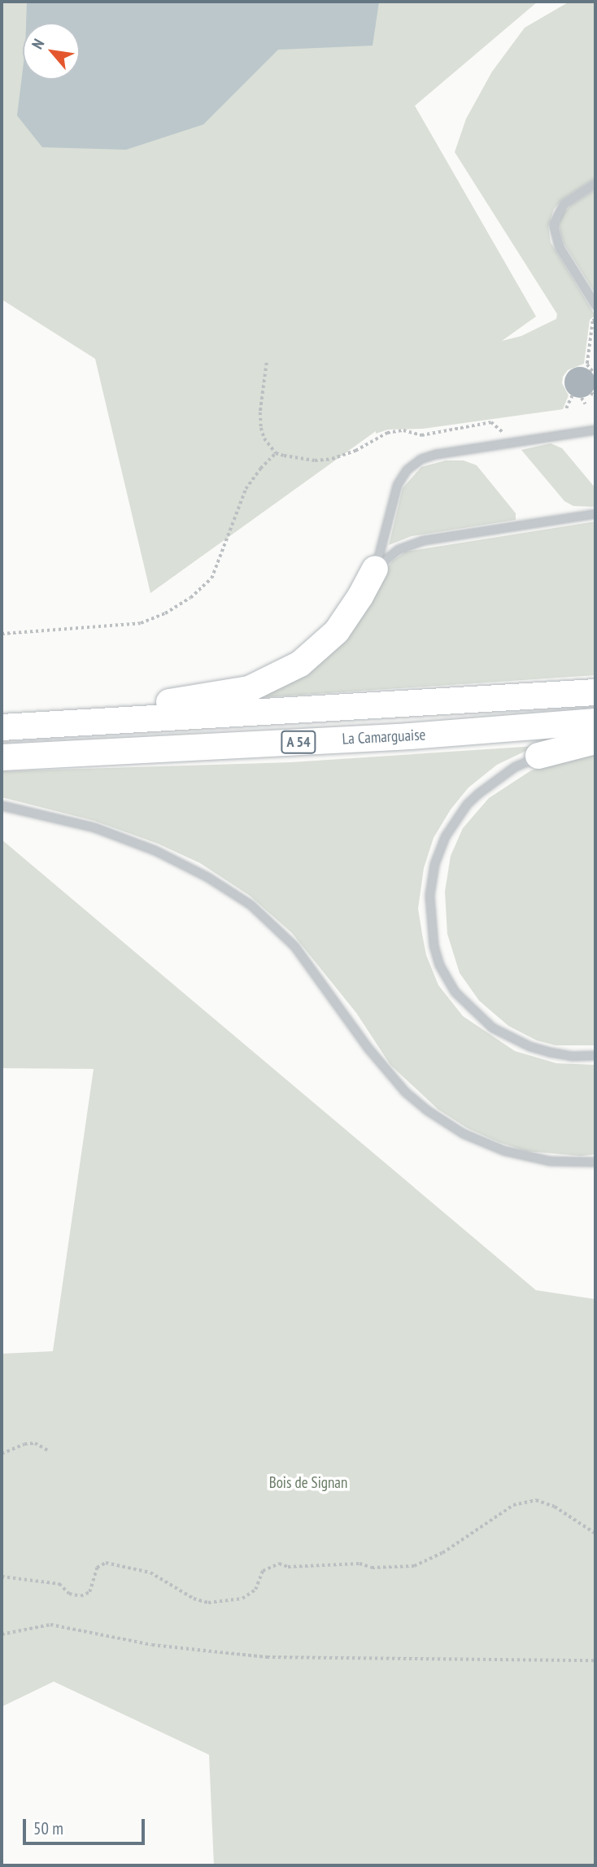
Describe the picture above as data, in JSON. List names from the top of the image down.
{
  "streets": {
    "highway": ["La Camarguaise", "A 54"]
  },
  "parks": ["Bois de Signan"],
  "scale_bar": "50 m",
  "north": "top left"
}
